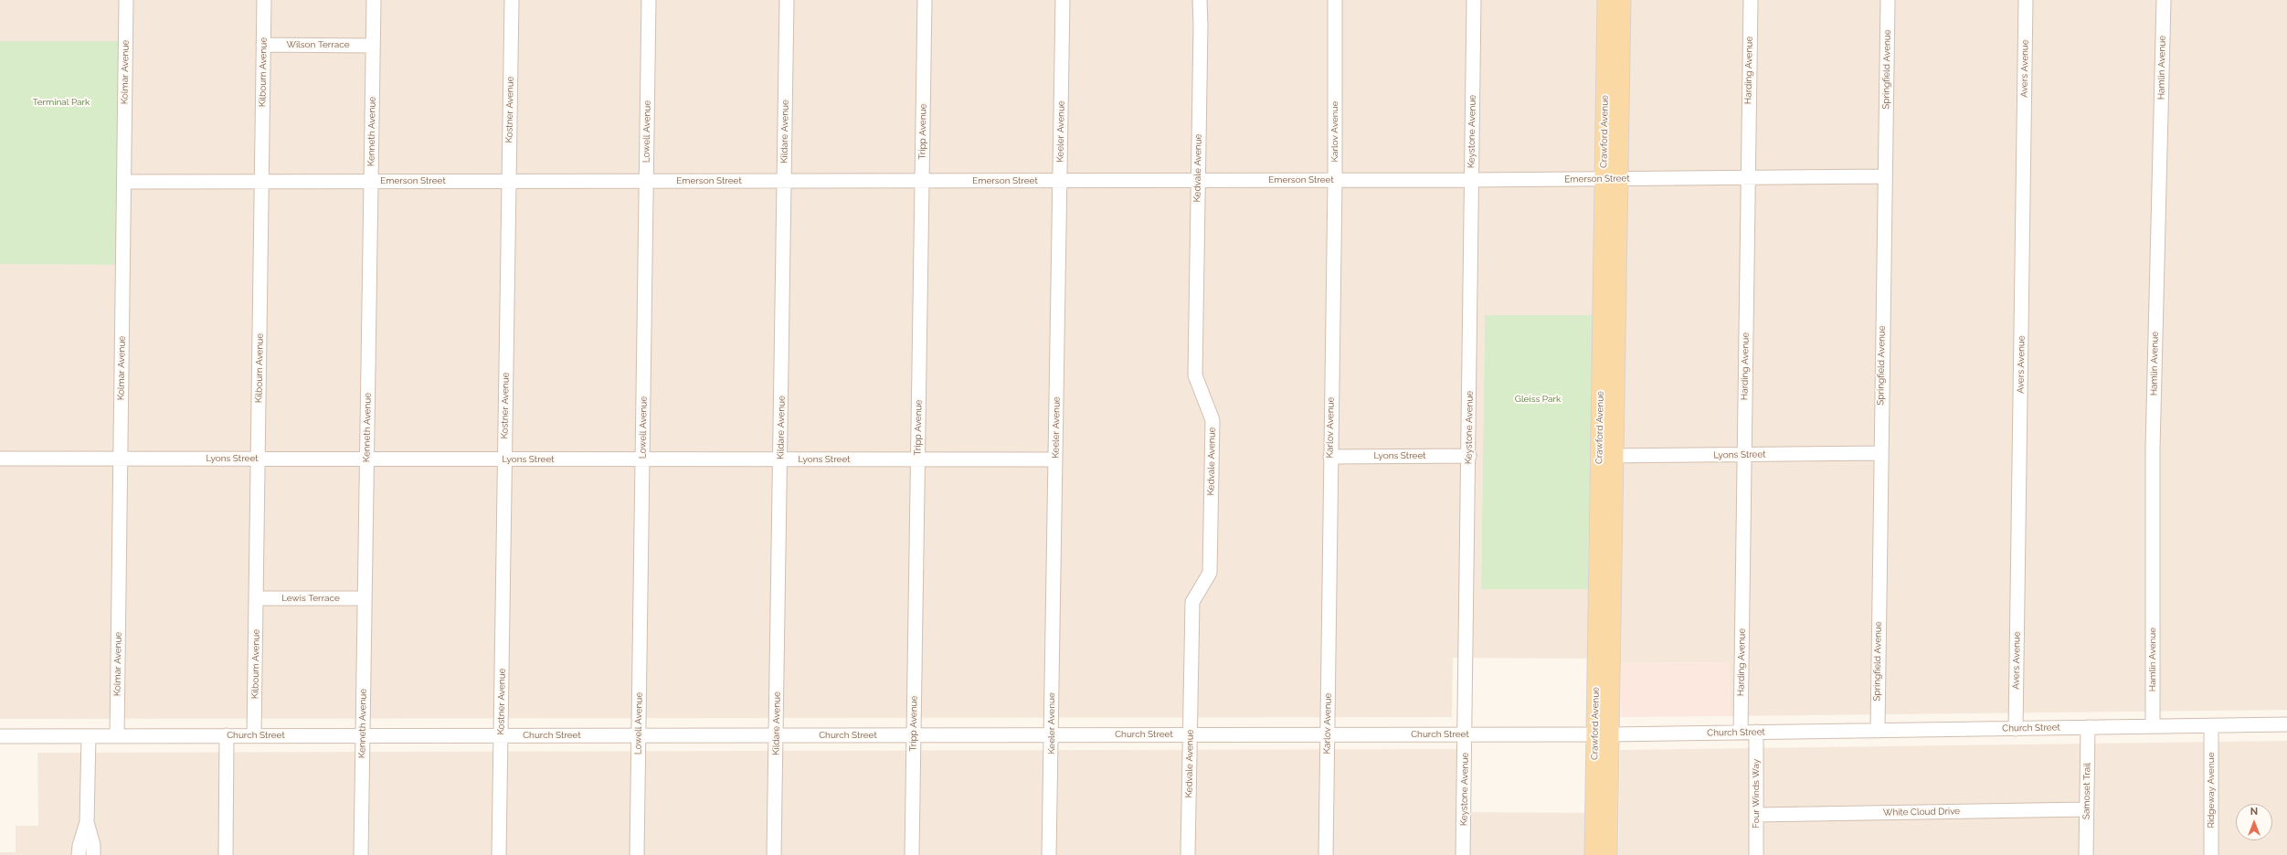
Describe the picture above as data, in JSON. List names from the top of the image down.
{
  "streets": {
    "main road": ["Crawford Avenue"],
    "street": [
      "Wilson Terrace",
      "Hamlin Avenue",
      "Avers Avenue",
      "Springfield Avenue",
      "Harding Avenue",
      "Kolmar Avenue",
      "Kilbourn Avenue",
      "Kostner Avenue",
      "Kenneth Avenue",
      "Lowell Avenue",
      "Kildare Avenue",
      "Tripp Avenue",
      "Keeler Avenue",
      "Karlov Avenue",
      "Keystone Avenue",
      "Kedvale Avenue",
      "Emerson Street",
      "Lyons Street",
      "Lewis Terrace",
      "Church Street",
      "Ridgeway Avenue",
      "Samoset Trail",
      "Four Winds Way",
      "White Cloud Drive"
    ]
  },
  "crossings": [
    ["Wilson Terrace", "Kilbourn Avenue"],
    ["Wilson Terrace", "Kenneth Avenue"],
    ["Hamlin Avenue", "Church Street"],
    ["Avers Avenue", "Church Street"],
    ["Springfield Avenue", "Emerson Street"],
    ["Springfield Avenue", "Lyons Street"],
    ["Springfield Avenue", "Church Street"],
    ["Harding Avenue", "Emerson Street"],
    ["Harding Avenue", "Lyons Street"],
    ["Harding Avenue", "Church Street"],
    ["Kolmar Avenue", "Emerson Street"],
    ["Kolmar Avenue", "Lyons Street"],
    ["Kolmar Avenue", "Church Street"],
    ["Kilbourn Avenue", "Emerson Street"],
    ["Kilbourn Avenue", "Lyons Street"],
    ["Kilbourn Avenue", "Lewis Terrace"],
    ["Kilbourn Avenue", "Church Street"],
    ["Kostner Avenue", "Emerson Street"],
    ["Kostner Avenue", "Lyons Street"],
    ["Kostner Avenue", "Church Street"],
    ["Kenneth Avenue", "Emerson Street"],
    ["Kenneth Avenue", "Lyons Street"],
    ["Kenneth Avenue", "Lewis Terrace"],
    ["Kenneth Avenue", "Church Street"],
    ["Lowell Avenue", "Emerson Street"],
    ["Lowell Avenue", "Lyons Street"],
    ["Lowell Avenue", "Church Street"],
    ["Kildare Avenue", "Emerson Street"],
    ["Kildare Avenue", "Lyons Street"],
    ["Kildare Avenue", "Church Street"],
    ["Tripp Avenue", "Emerson Street"],
    ["Tripp Avenue", "Lyons Street"],
    ["Tripp Avenue", "Church Street"],
    ["Keeler Avenue", "Emerson Street"],
    ["Keeler Avenue", "Lyons Street"],
    ["Keeler Avenue", "Church Street"],
    ["Karlov Avenue", "Emerson Street"],
    ["Karlov Avenue", "Lyons Street"],
    ["Karlov Avenue", "Church Street"],
    ["Keystone Avenue", "Emerson Street"],
    ["Keystone Avenue", "Lyons Street"],
    ["Keystone Avenue", "Church Street"],
    ["Crawford Avenue", "Emerson Street"],
    ["Crawford Avenue", "Lyons Street"],
    ["Crawford Avenue", "Church Street"],
    ["Kedvale Avenue", "Emerson Street"],
    ["Kedvale Avenue", "Church Street"],
    ["Church Street", "Ridgeway Avenue"],
    ["Church Street", "Samoset Trail"],
    ["Church Street", "Four Winds Way"],
    ["Samoset Trail", "White Cloud Drive"],
    ["Four Winds Way", "White Cloud Drive"]
  ],
  "parks": ["Terminal Park", "Gleiss Park"],
  "north": "top"
}
